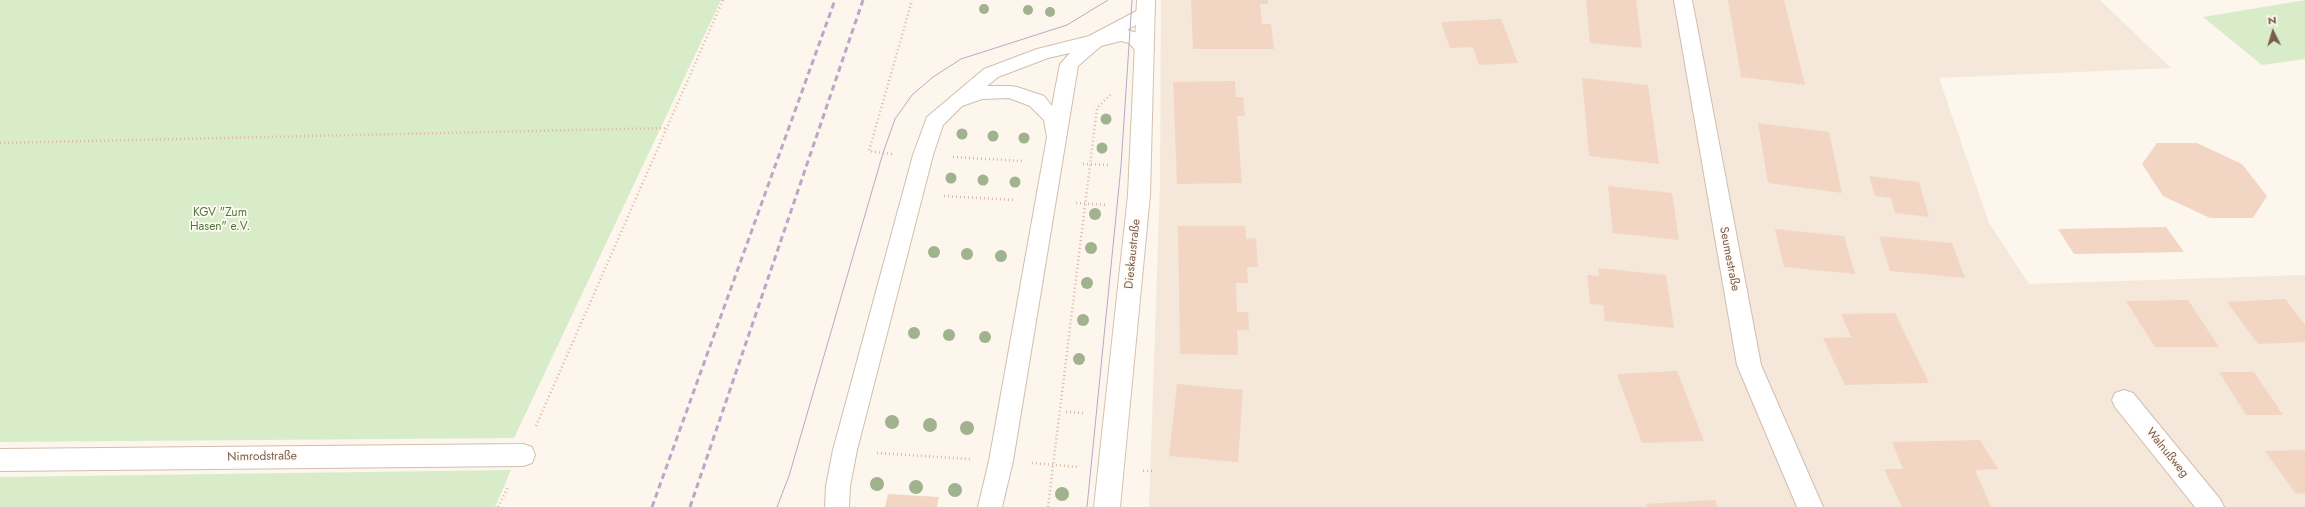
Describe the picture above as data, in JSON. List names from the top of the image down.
{
  "streets": {
    "street": [
      "Dieskaustraße",
      "Seumestraße",
      "Walnußweg",
      "Nimrodstraße"
    ]
  },
  "parks": ["KGV \"Zum Hasen\" e.V."],
  "north": "top"
}
